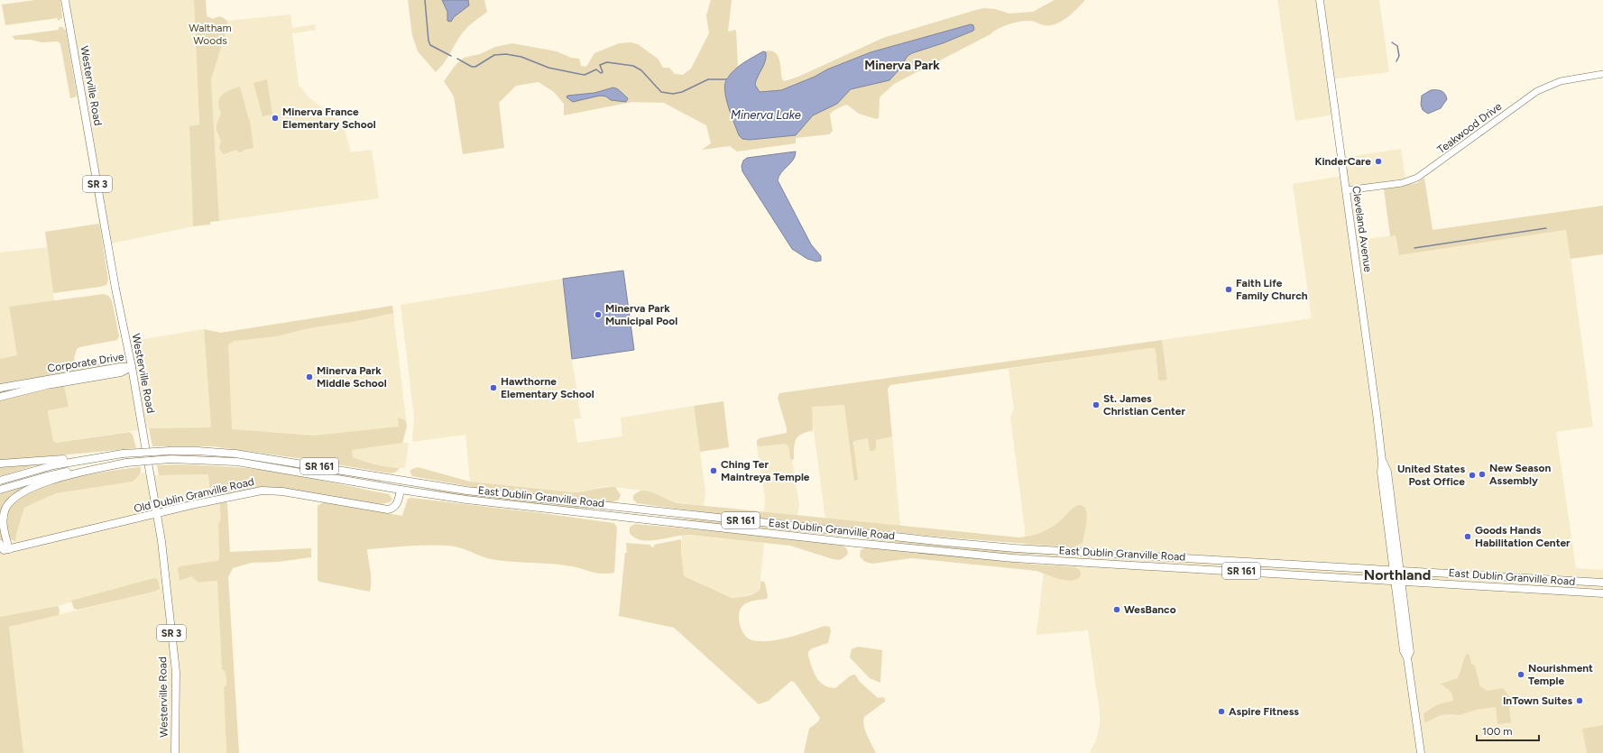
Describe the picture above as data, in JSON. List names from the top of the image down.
{
  "streets": {
    "main road": [
      "Westerville Road",
      "SR 3",
      "Cleveland Avenue",
      "Corporate Drive",
      "SR 161",
      "Old Dublin Granville Road",
      "East Dublin Granville Road"
    ],
    "street": ["Teakwood Drive"]
  },
  "crossings": [
    ["Westerville Road", "Corporate Drive"],
    ["Westerville Road", "Old Dublin Granville Road"],
    ["Teakwood Drive", "Cleveland Avenue"],
    ["Cleveland Avenue", "East Dublin Granville Road"],
    ["Old Dublin Granville Road", "East Dublin Granville Road"]
  ],
  "districts": ["Minerva Park", "Northland"],
  "water": ["Minerva Lake"],
  "parks": ["Waltham Woods"],
  "places": [
    "Minerva France Elementary School",
    "KinderCare",
    "Faith Life Family Church",
    "Minerva Park Municipal Pool",
    "Minerva Park Middle School",
    "Hawthorne Elementary School",
    "St. James Christian Center",
    "Ching Ter Maintreya Temple",
    "New Season Assembly",
    "United States Post Office",
    "Goods Hands Habilitation Center",
    "WesBanco",
    "Nourishment Temple",
    "InTown Suites",
    "Aspire Fitness"
  ],
  "scale_bar": "100 m"
}
